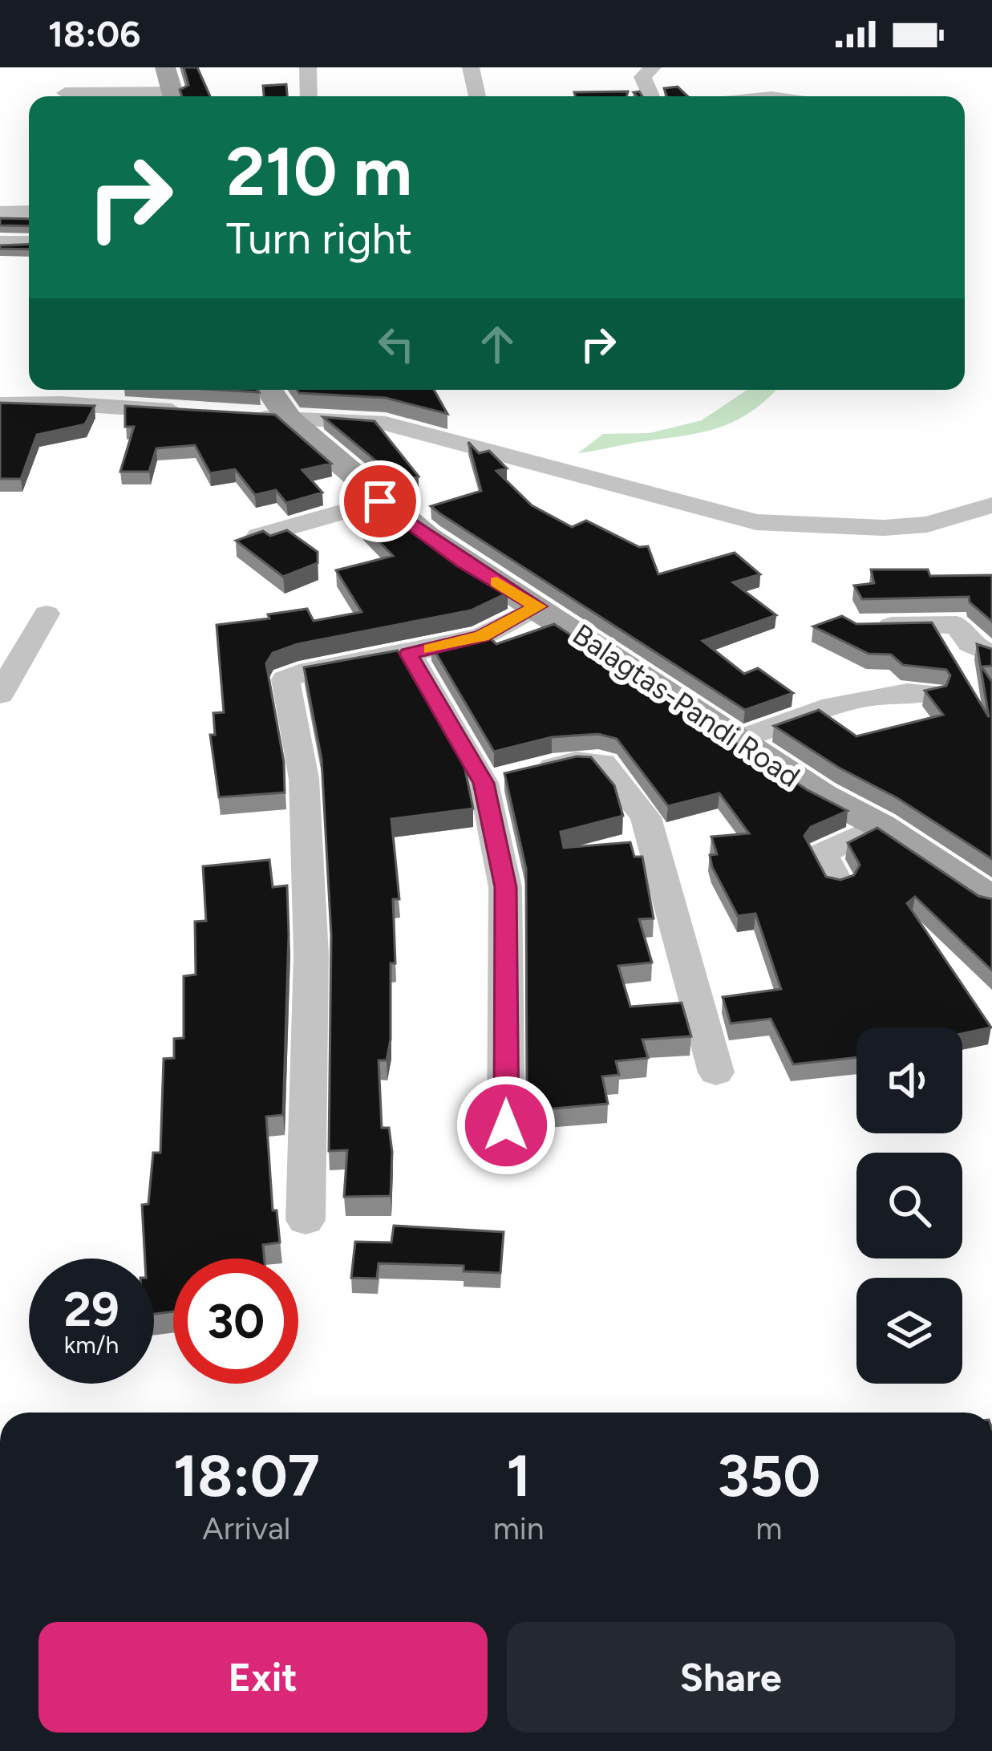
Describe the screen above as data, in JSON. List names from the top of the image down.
{
  "streets": {
    "main road": ["Balagtas-Pandi Road"]
  },
  "page": {
    "status": "18:06",
    "turn": ["210 m", "Turn right"],
    "speed": "29 km/h",
    "limit": "30",
    "eta": [
      "18:07",
      "Arrival",
      "1",
      "min",
      "350",
      "m"
    ],
    "buttons": ["Exit", "Share"]
  }
}
